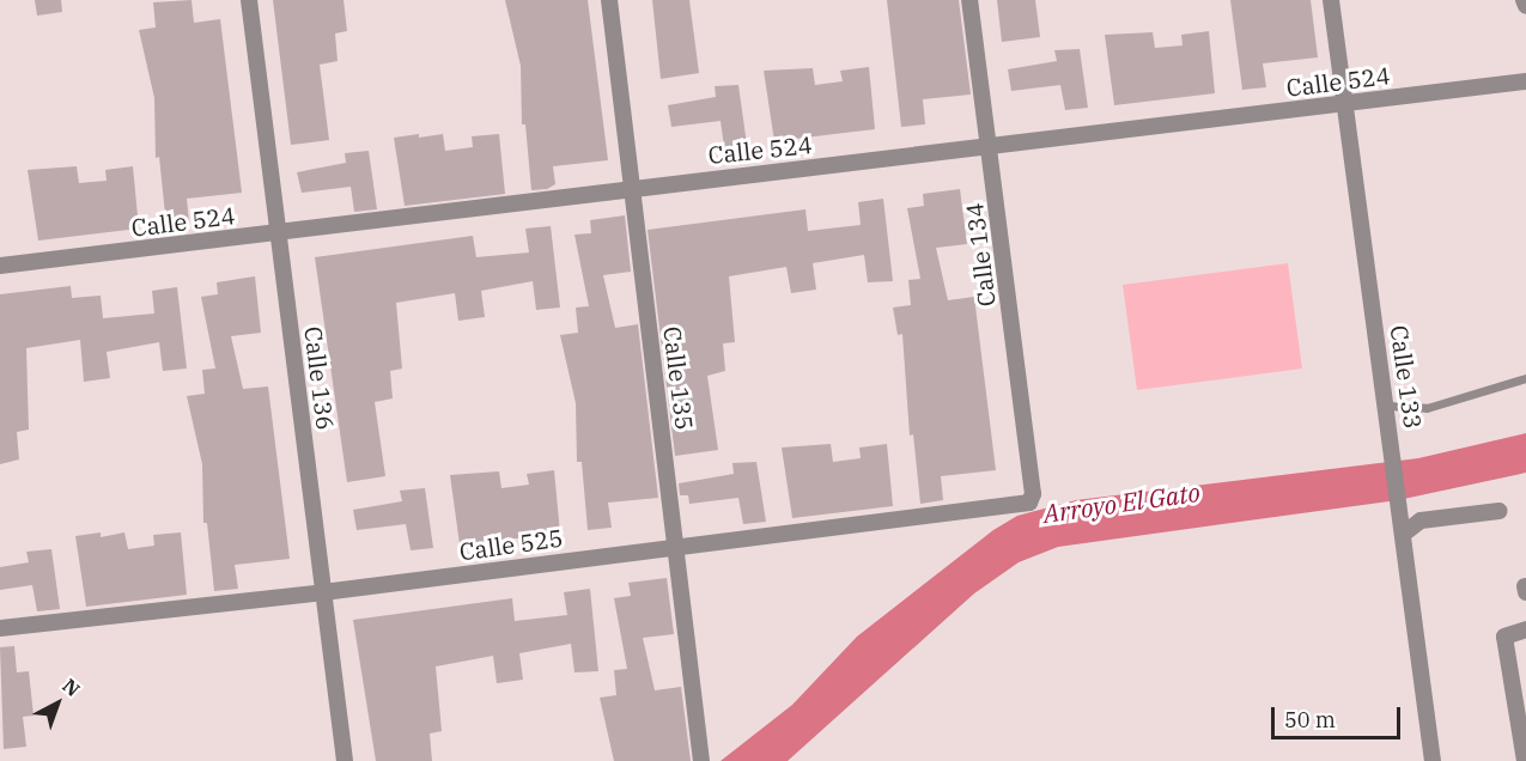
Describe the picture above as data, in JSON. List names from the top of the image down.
{
  "streets": {
    "street": [
      "Calle 524",
      "Calle 134",
      "Calle 133",
      "Calle 136",
      "Calle 135",
      "Calle 525"
    ]
  },
  "crossings": [
    ["Calle 524", "Calle 134"],
    ["Calle 524", "Calle 133"],
    ["Calle 524", "Calle 136"],
    ["Calle 524", "Calle 135"],
    ["Calle 134", "Calle 525"],
    ["Calle 136", "Calle 525"],
    ["Calle 135", "Calle 525"]
  ],
  "water": ["Arroyo El Gato"],
  "scale_bar": "50 m",
  "north": "top right"
}
